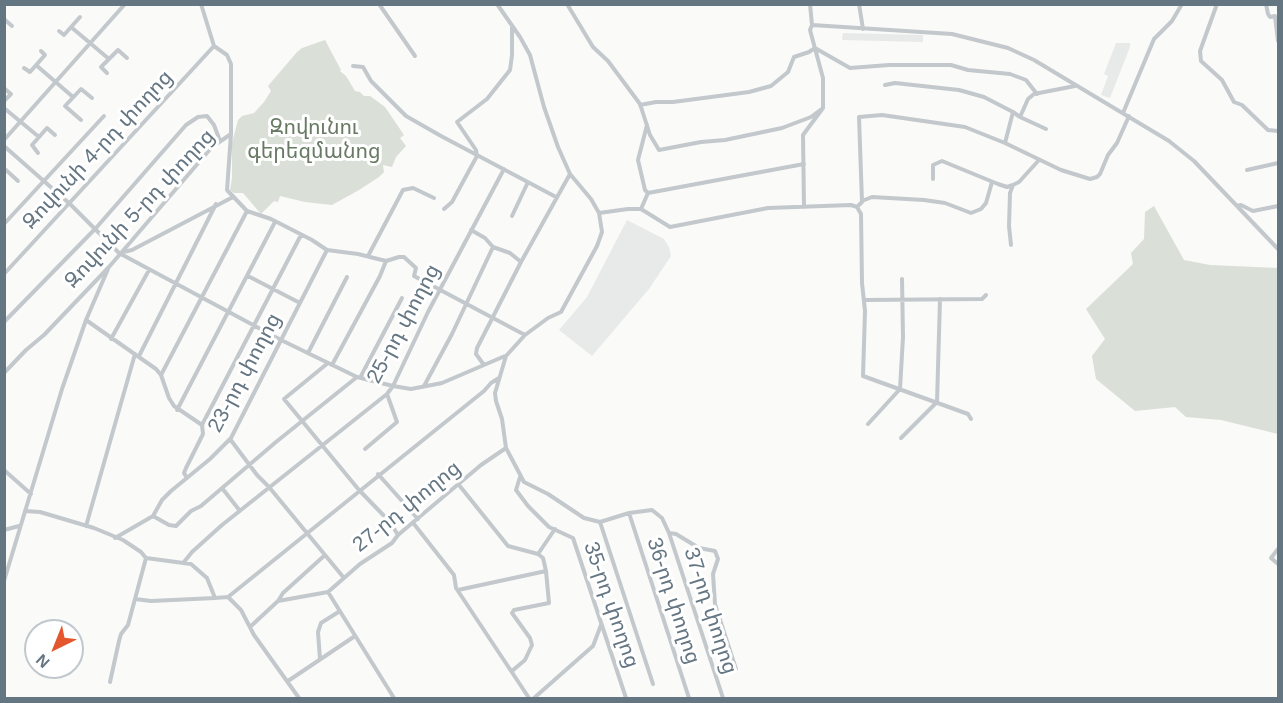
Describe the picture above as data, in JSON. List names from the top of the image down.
{
  "streets": {
    "street": [
      "Զովունի 4-րդ փողոց",
      "Զովունի 5-րդ փողոց",
      "25-րդ փողոց",
      "23-րդ փողոց",
      "27-րդ փողոց",
      "36-րդ փողոց",
      "35-րդ փողոց",
      "37-րդ փողոց"
    ]
  },
  "crossings": [
    ["Զովունի 4-րդ փողոց", "Զովունի 5-րդ փողոց"],
    ["27-րդ փողոց", "35-րդ փողոց"]
  ],
  "parks": ["Զովունու գերեզմանոց"],
  "north": "bottom left"
}
